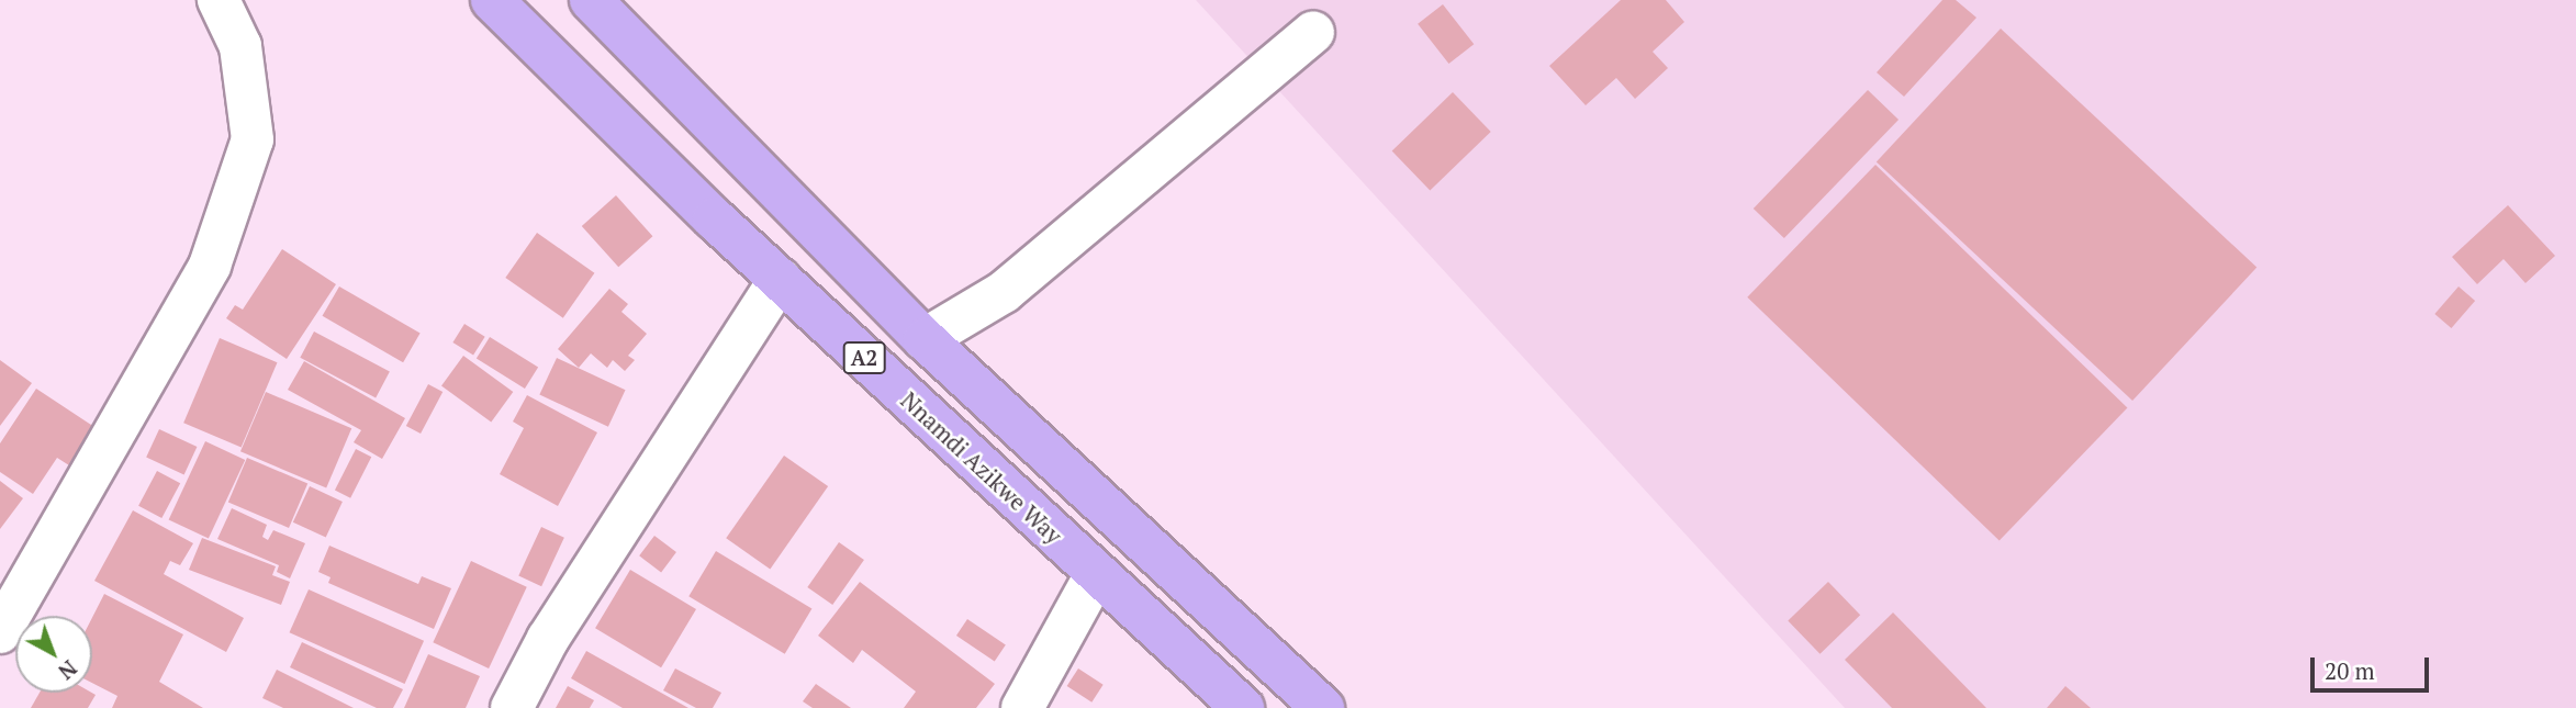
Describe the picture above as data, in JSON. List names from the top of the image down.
{
  "streets": {
    "highway": ["A2", "Nnamdi Azikwe Way"]
  },
  "scale_bar": "20 m",
  "north": "bottom right"
}
